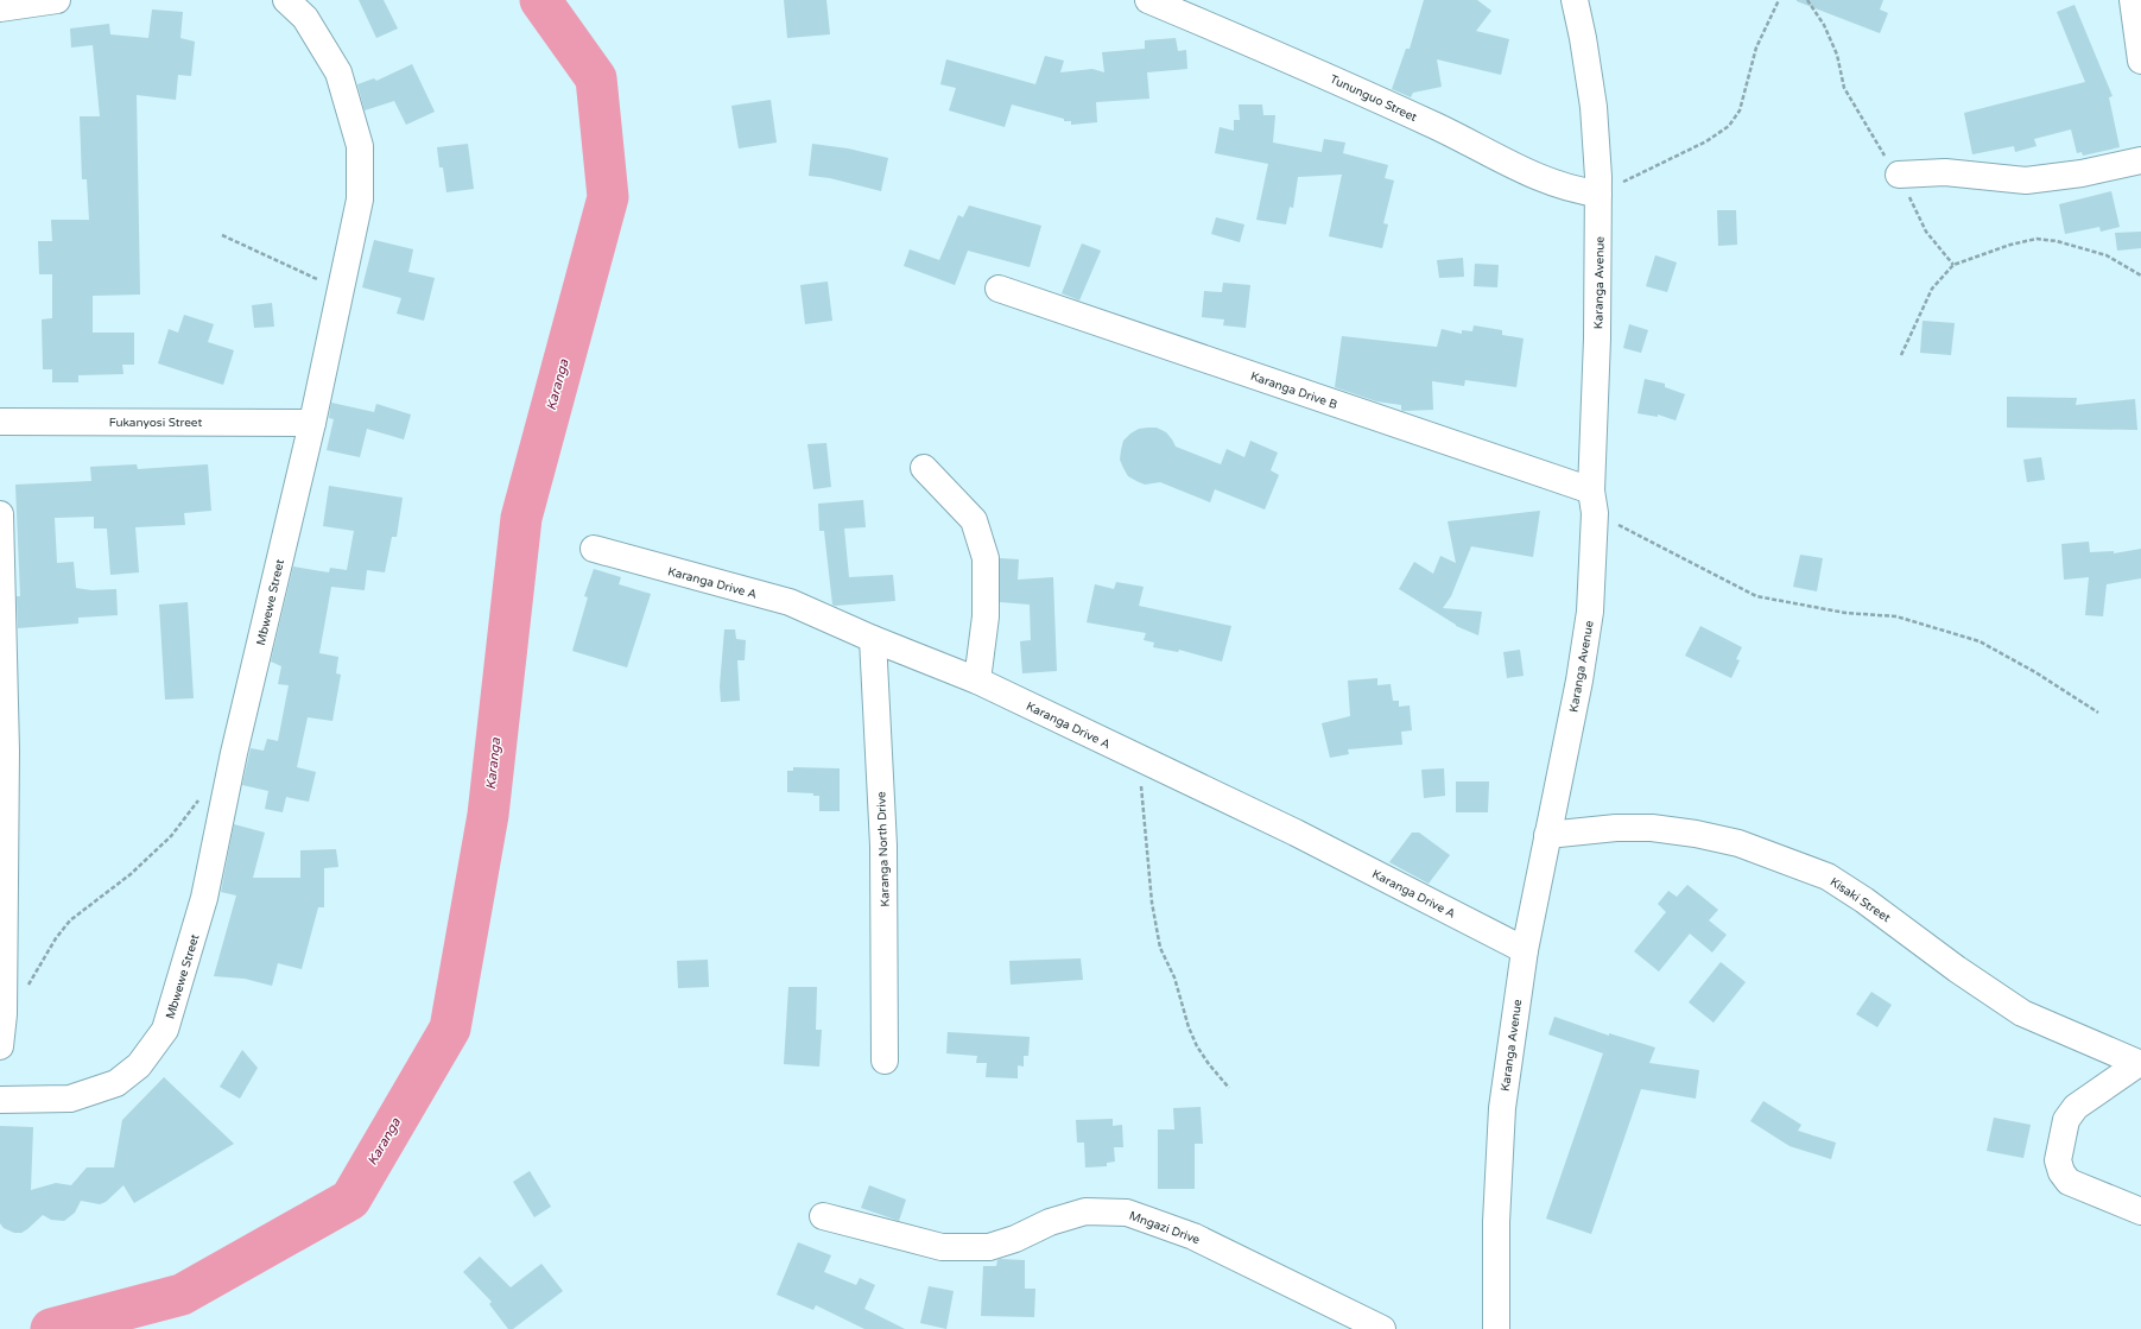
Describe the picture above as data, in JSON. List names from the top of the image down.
{
  "streets": {
    "street": [
      "Tununguo Street",
      "Karanga Avenue",
      "Karanga Drive B",
      "Fukanyosi Street",
      "Karanga Drive A",
      "Mbwewe Street",
      "Karanga North Drive",
      "Kisaki Street",
      "Mngazi Drive"
    ]
  },
  "crossings": [
    ["Tununguo Street", "Karanga Avenue"],
    ["Karanga Avenue", "Karanga Drive B"],
    ["Karanga Avenue", "Karanga Drive A"],
    ["Karanga Avenue", "Kisaki Street"],
    ["Fukanyosi Street", "Mbwewe Street"],
    ["Karanga Drive A", "Karanga North Drive"]
  ],
  "water": ["Karanga"]
}
